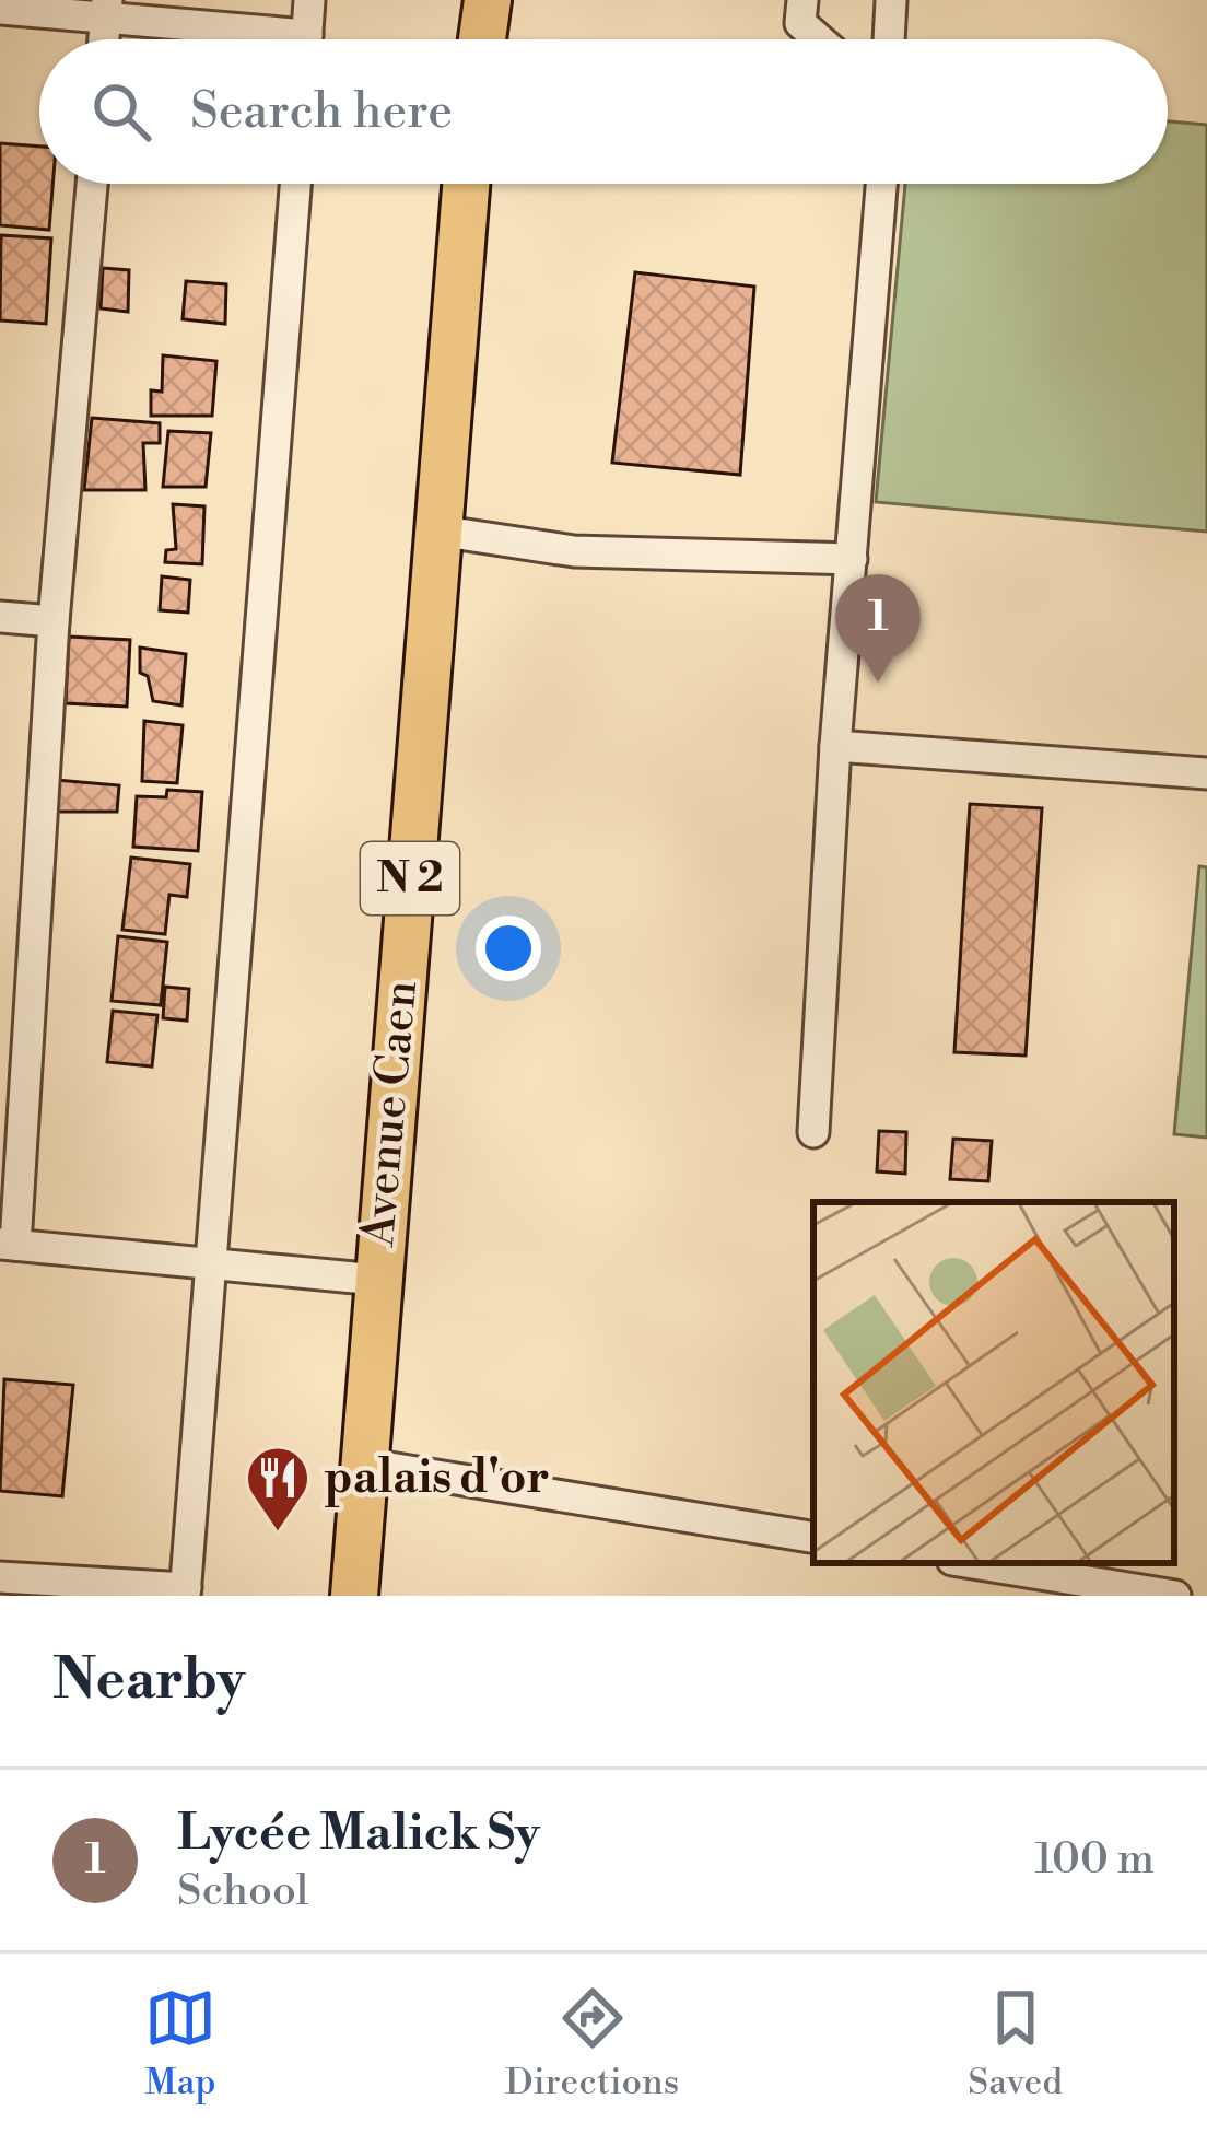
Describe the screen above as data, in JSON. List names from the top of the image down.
{
  "streets": {
    "highway": ["N 2", "Avenue Caen"]
  },
  "places": {
    "restaurant": ["palais d'or"]
  },
  "page": {
    "search": "Search here",
    "pins": "1",
    "heading": "Nearby",
    "list": [
      {
        "mark": "1",
        "name": "Lycée Malick Sy",
        "note": "School",
        "value": "100 m"
      }
    ],
    "nav": ["Map", "Directions", "Saved"]
  }
}
